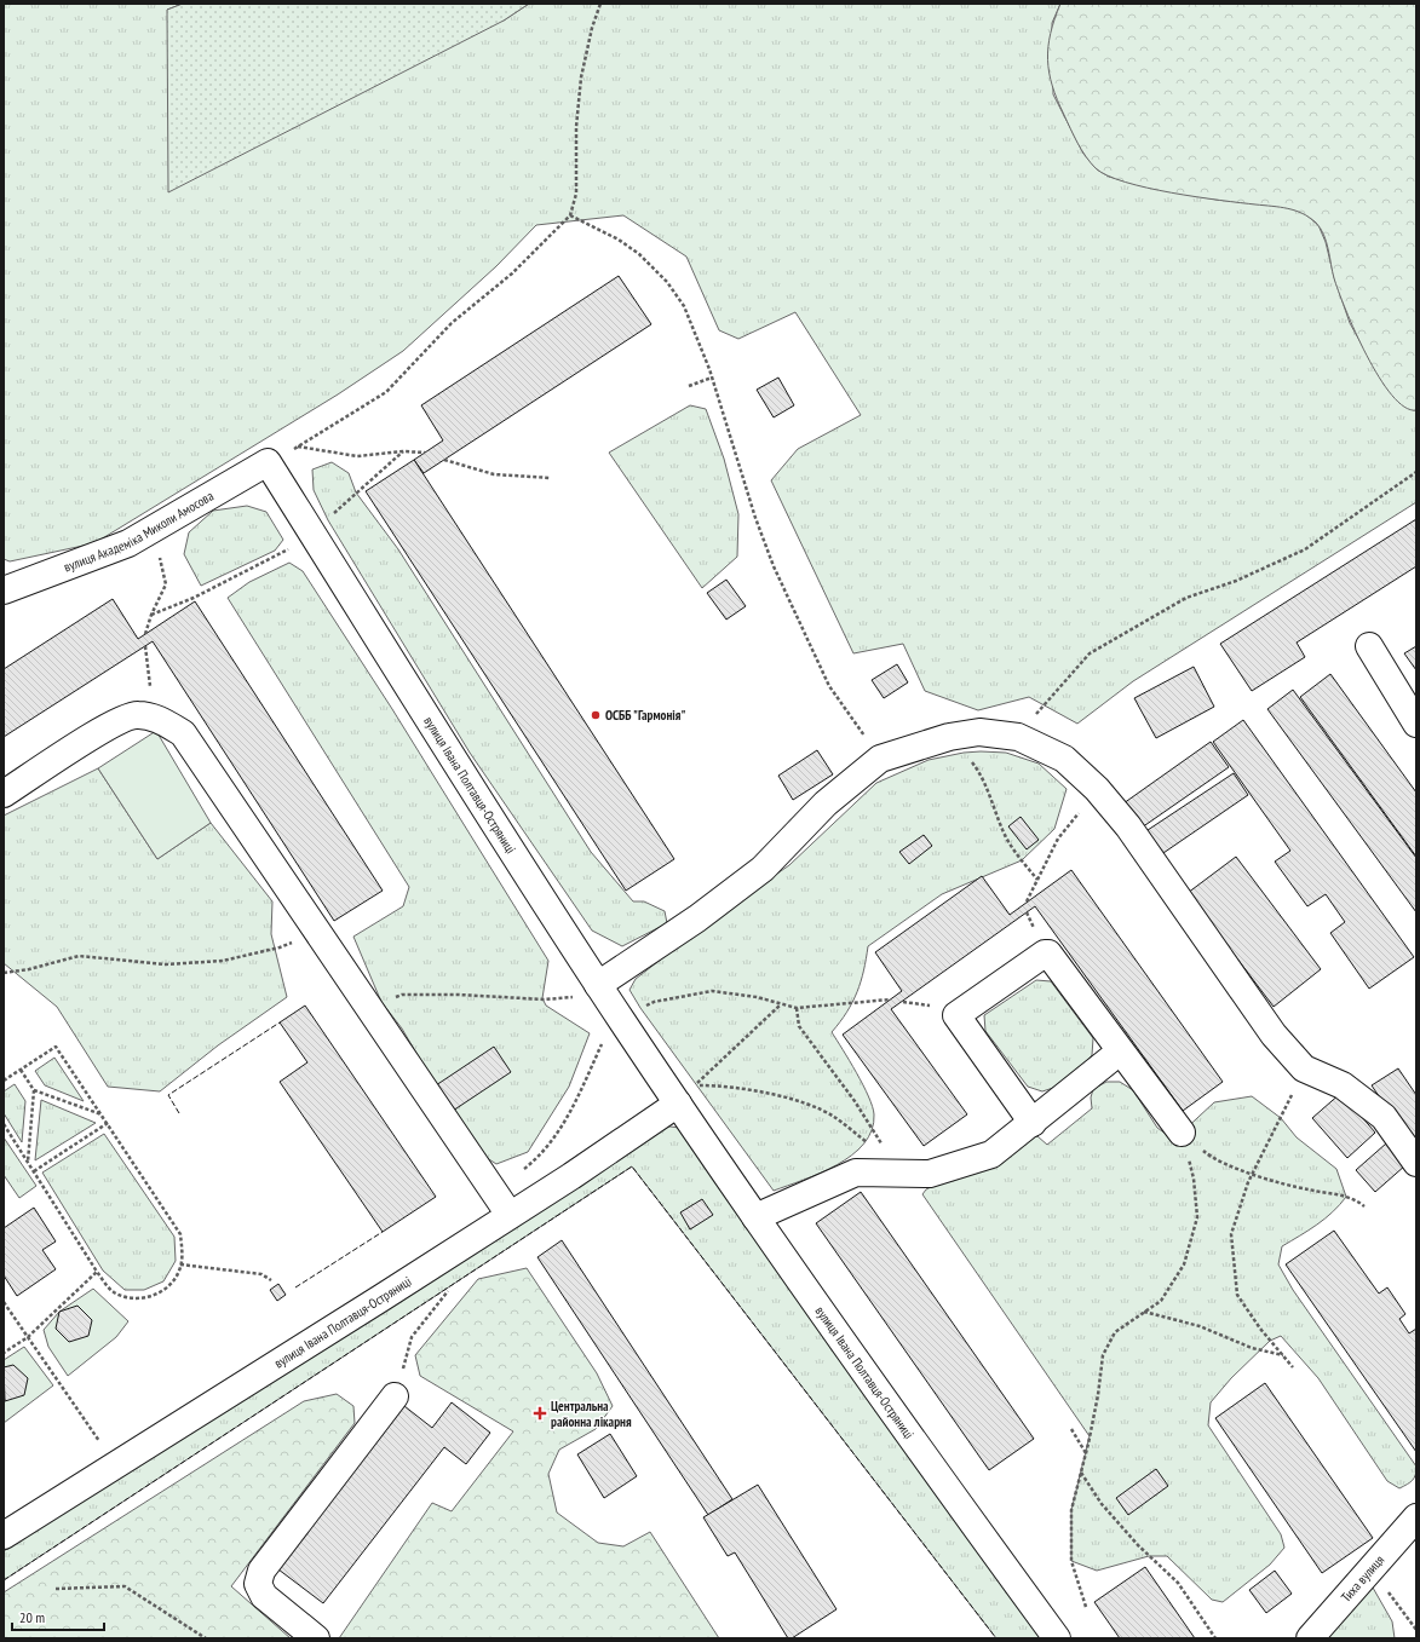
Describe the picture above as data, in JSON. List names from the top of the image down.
{
  "streets": {
    "street": ["вулиця Академіка Миколи Амосова", "вулиця Івана Полтавця-Остряниці", "Тиха вулиця"]
  },
  "crossings": [
    ["вулиця Академіка Миколи Амосова", "вулиця Івана Полтавця-Остряниці"]
  ],
  "places": {
    "other": ["ОСББ \"Гармонія\""],
    "health": ["Центральна районна лікарня"]
  },
  "scale_bar": "20 m"
}
